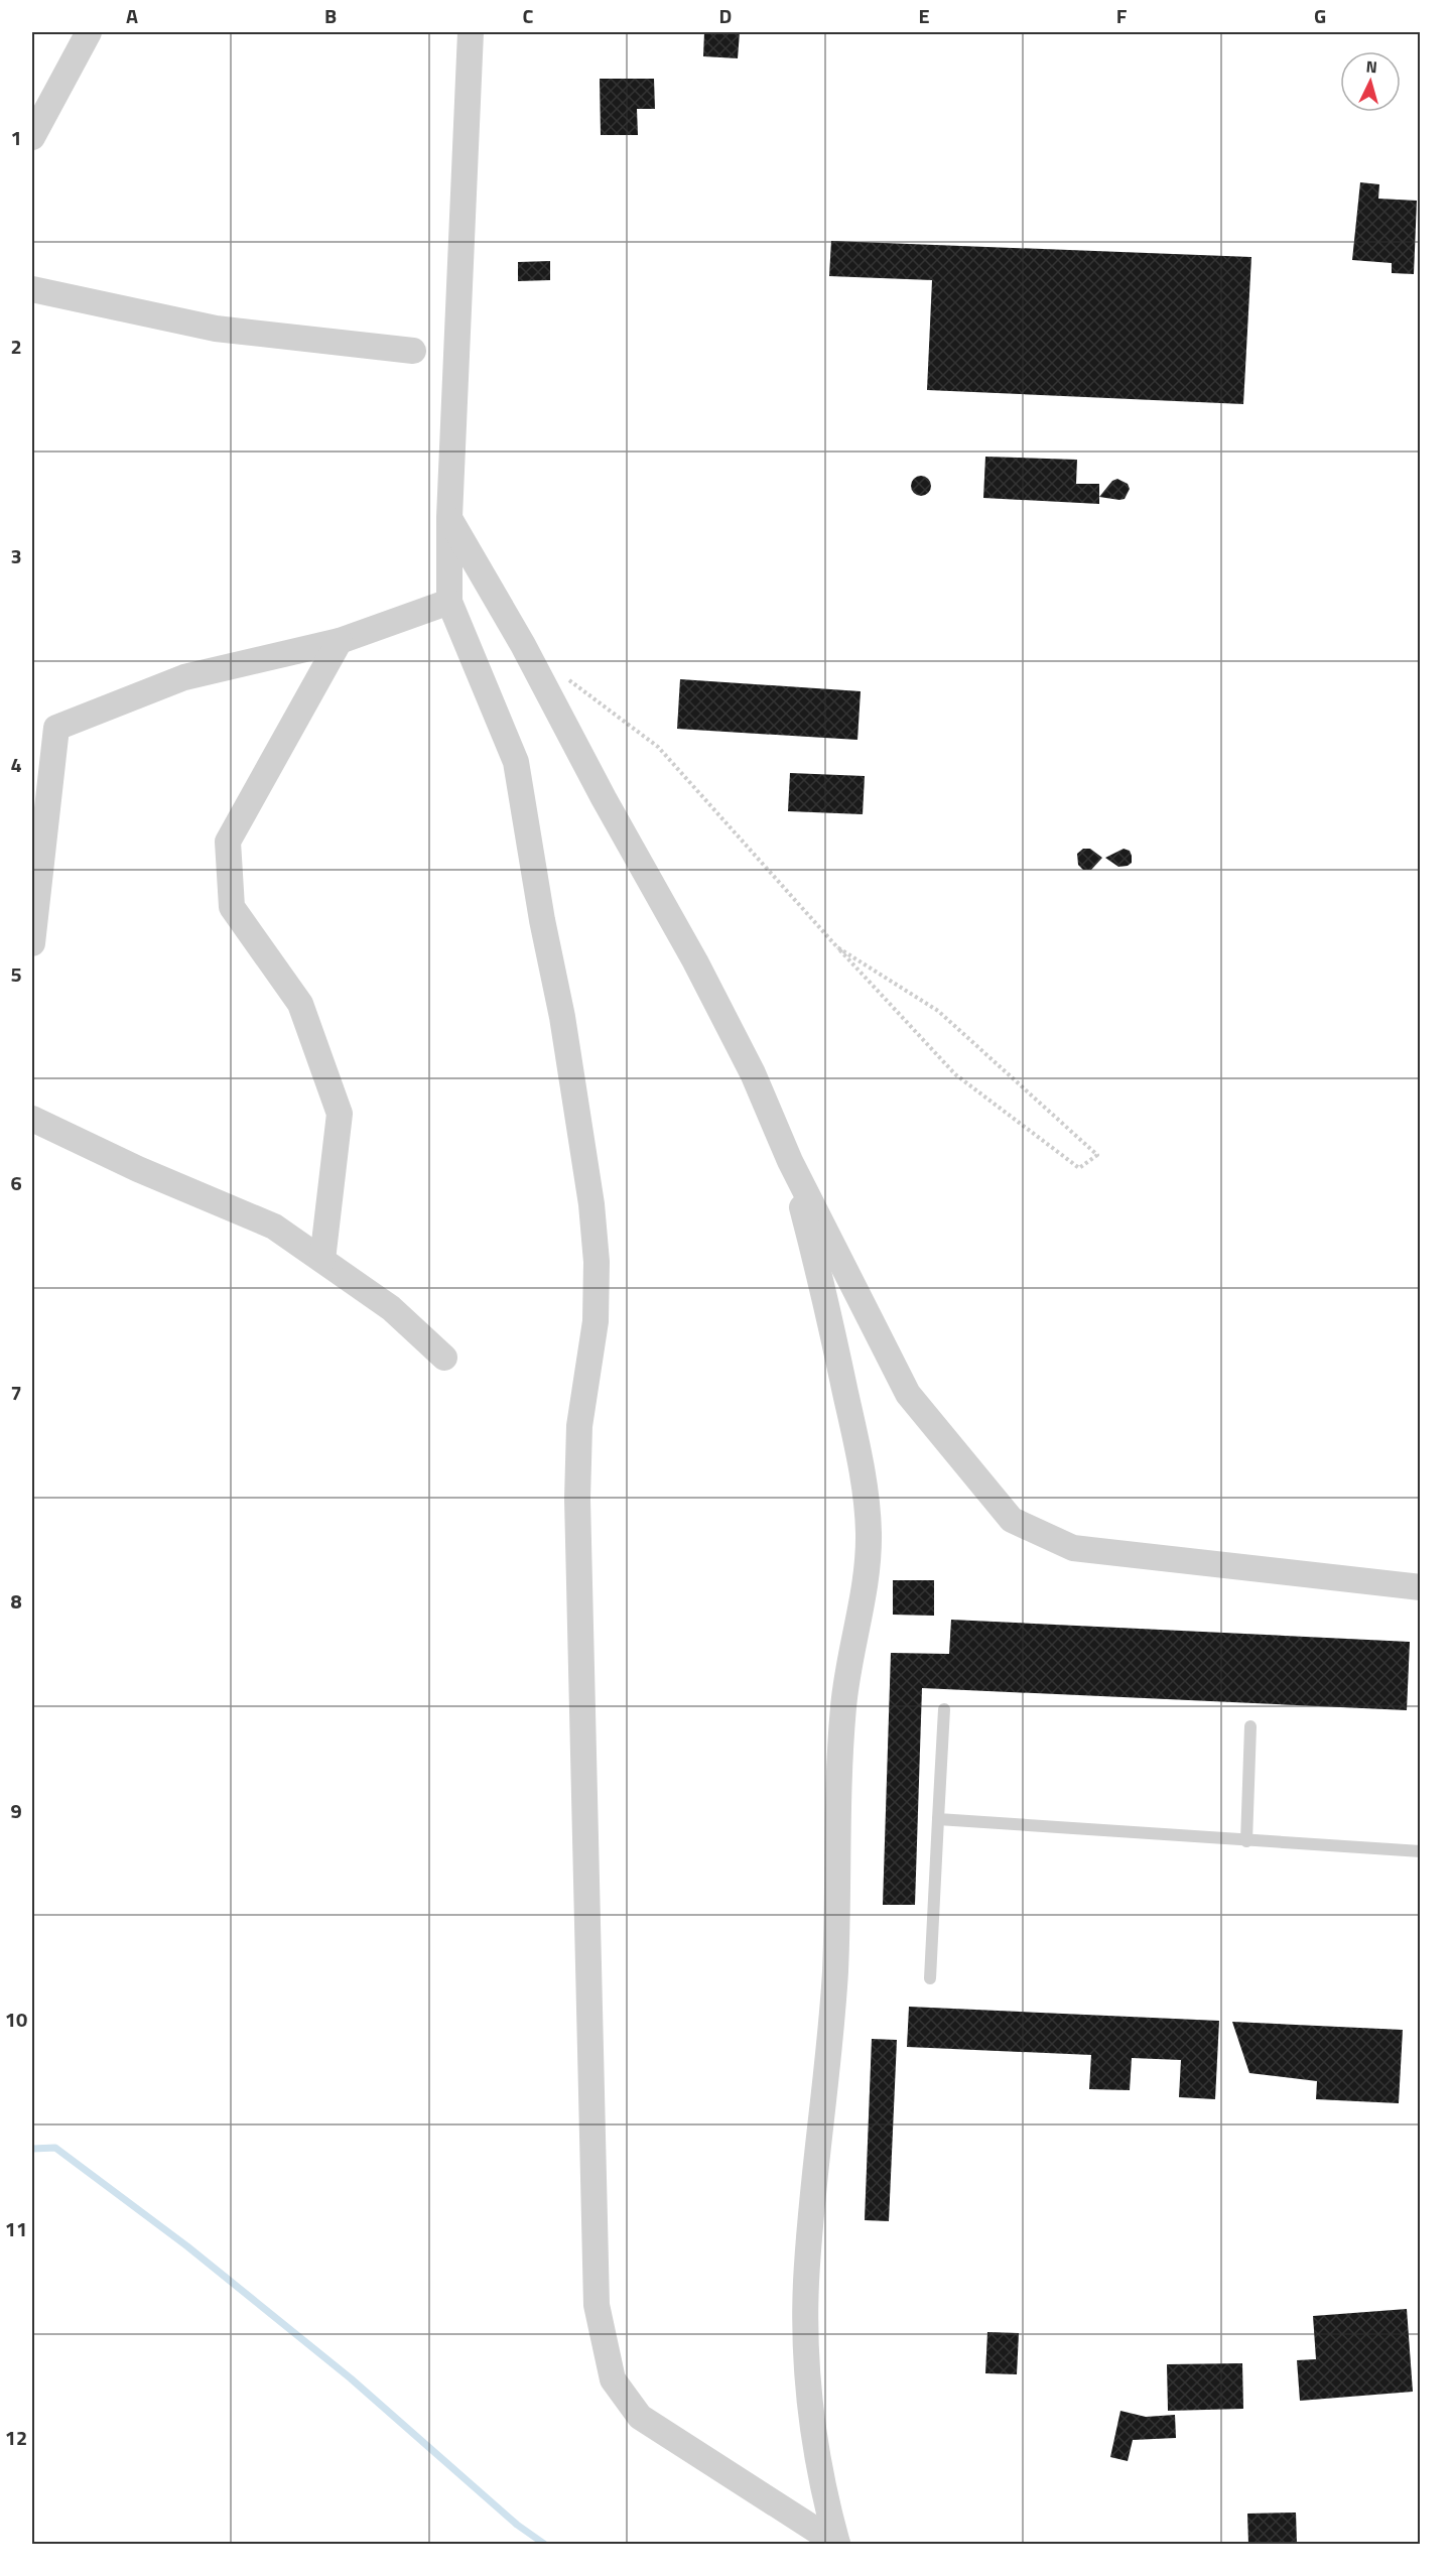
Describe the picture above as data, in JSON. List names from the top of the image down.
{
  "north": "top",
  "grid": {
    "columns": [
      "A",
      "B",
      "C",
      "D",
      "E",
      "F",
      "G"
    ],
    "rows": [
      "1",
      "2",
      "3",
      "4",
      "5",
      "6",
      "7",
      "8",
      "9",
      "10",
      "11",
      "12"
    ]
  }
}
